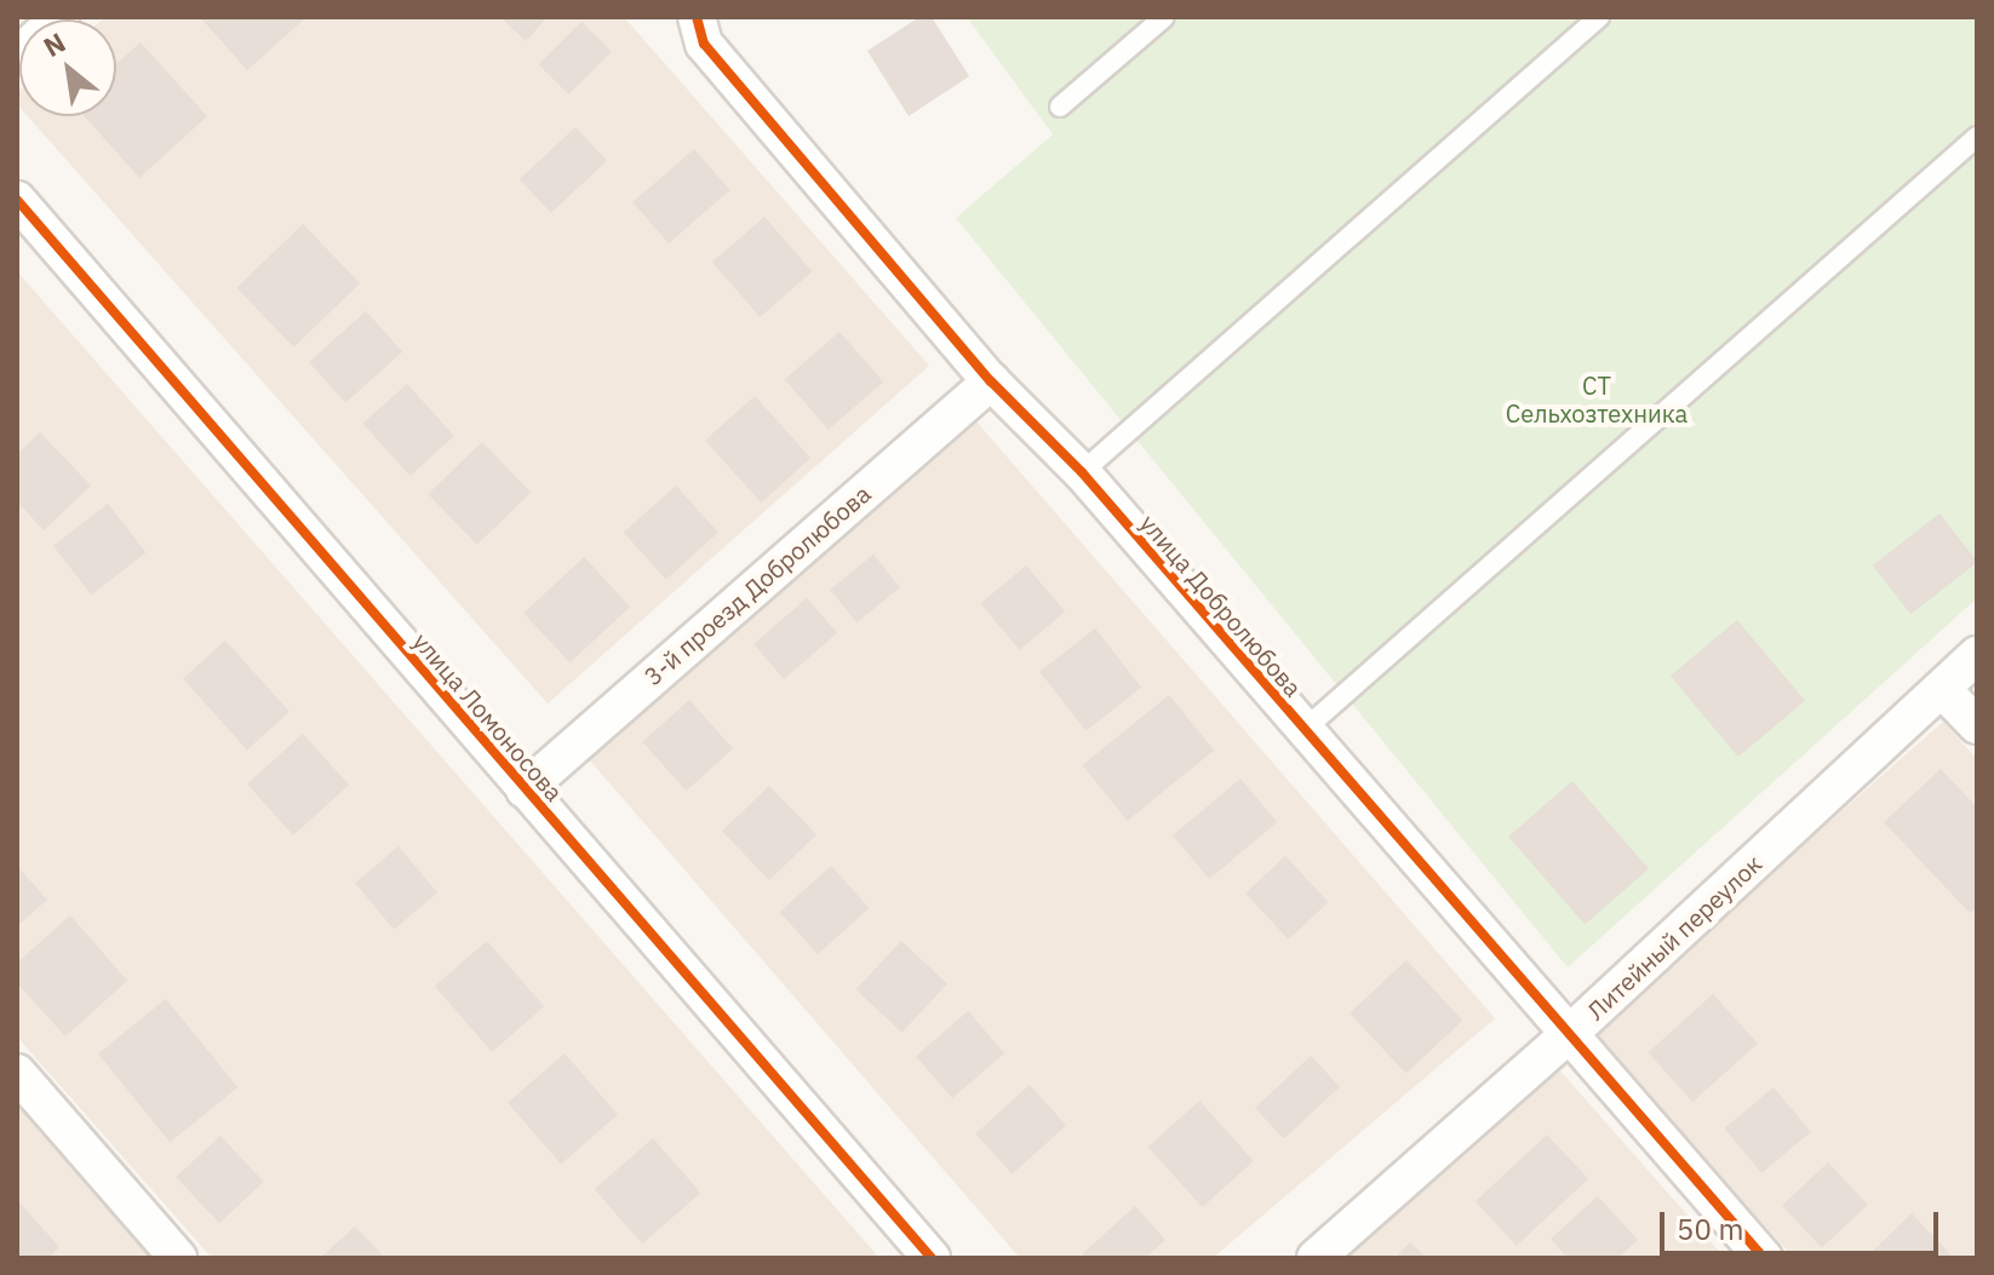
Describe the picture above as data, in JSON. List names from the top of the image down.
{
  "streets": {
    "street": [
      "3-й проезд Добролюбова",
      "улица Добролюбова",
      "улица Ломоносова",
      "Литейный переулок"
    ]
  },
  "crossings": [
    ["3-й проезд Добролюбова", "улица Добролюбова"],
    ["3-й проезд Добролюбова", "улица Ломоносова"],
    ["улица Добролюбова", "Литейный переулок"]
  ],
  "parks": ["СТ Сельхозтехника"],
  "scale_bar": "50 m",
  "north": "top left"
}
